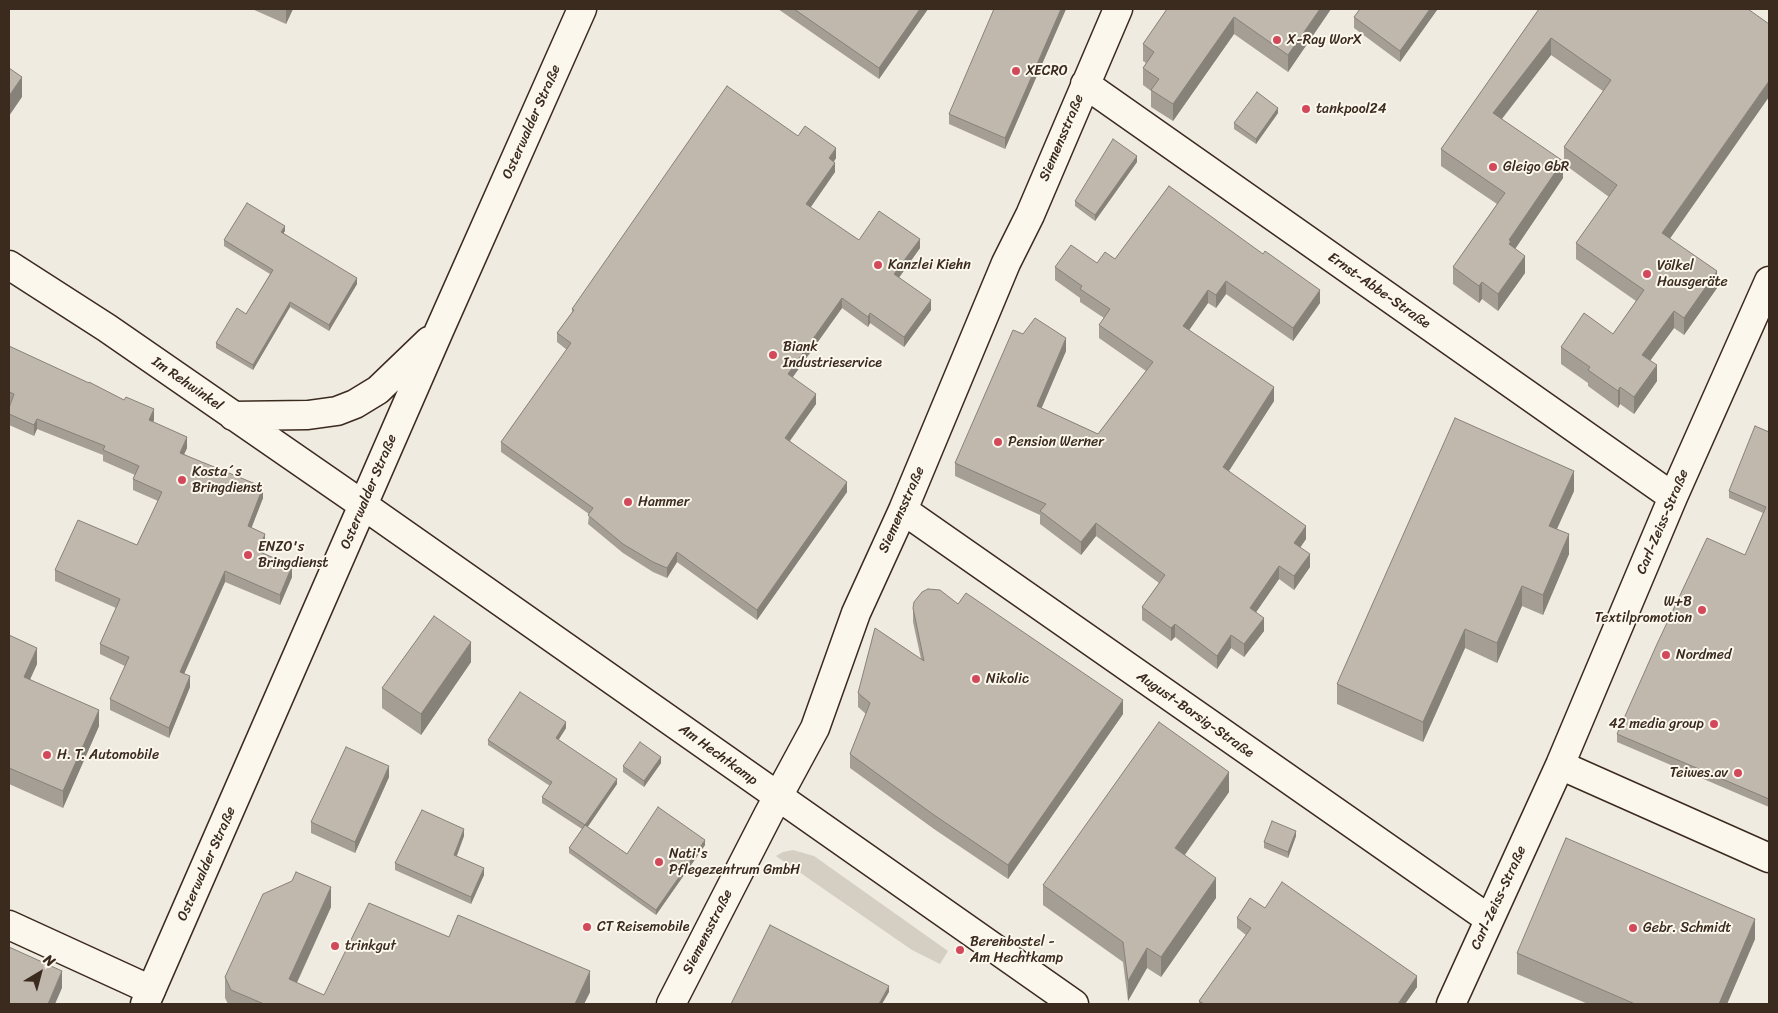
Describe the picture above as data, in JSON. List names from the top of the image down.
{
  "streets": {
    "street": [
      "Osterwalder Straße",
      "Siemensstraße",
      "Ernst-Abbe-Straße",
      "Im Rehwinkel",
      "Carl-Zeiss-Straße",
      "August-Borsig-Straße",
      "Am Hechtkamp"
    ]
  },
  "crossings": [
    ["Osterwalder Straße", "Im Rehwinkel"],
    ["Osterwalder Straße", "Am Hechtkamp"],
    ["Siemensstraße", "Ernst-Abbe-Straße"],
    ["Siemensstraße", "August-Borsig-Straße"],
    ["Siemensstraße", "Am Hechtkamp"],
    ["Ernst-Abbe-Straße", "Carl-Zeiss-Straße"],
    ["Im Rehwinkel", "Am Hechtkamp"],
    ["Carl-Zeiss-Straße", "August-Borsig-Straße"]
  ],
  "places": [
    "X-Ray WorX",
    "XECRO",
    "tankpool24",
    "Gleigo GbR",
    "Kanzlei Kiehn",
    "Völkel Hausgeräte",
    "Biank Industrieservice",
    "Pension Werner",
    "Kosta´s Bringdienst",
    "Hammer",
    "ENZO's Bringdienst",
    "W+B Textilpromotion",
    "Nordmed",
    "Nikolic",
    "42 media group",
    "H. T. Automobile",
    "Teiwes.av",
    "Nati's Pflegezentrum GmbH",
    "CT Reisemobile",
    "Gebr. Schmidt",
    "trinkgut",
    "Berenbostel - Am Hechtkamp"
  ],
  "north": "top right"
}
